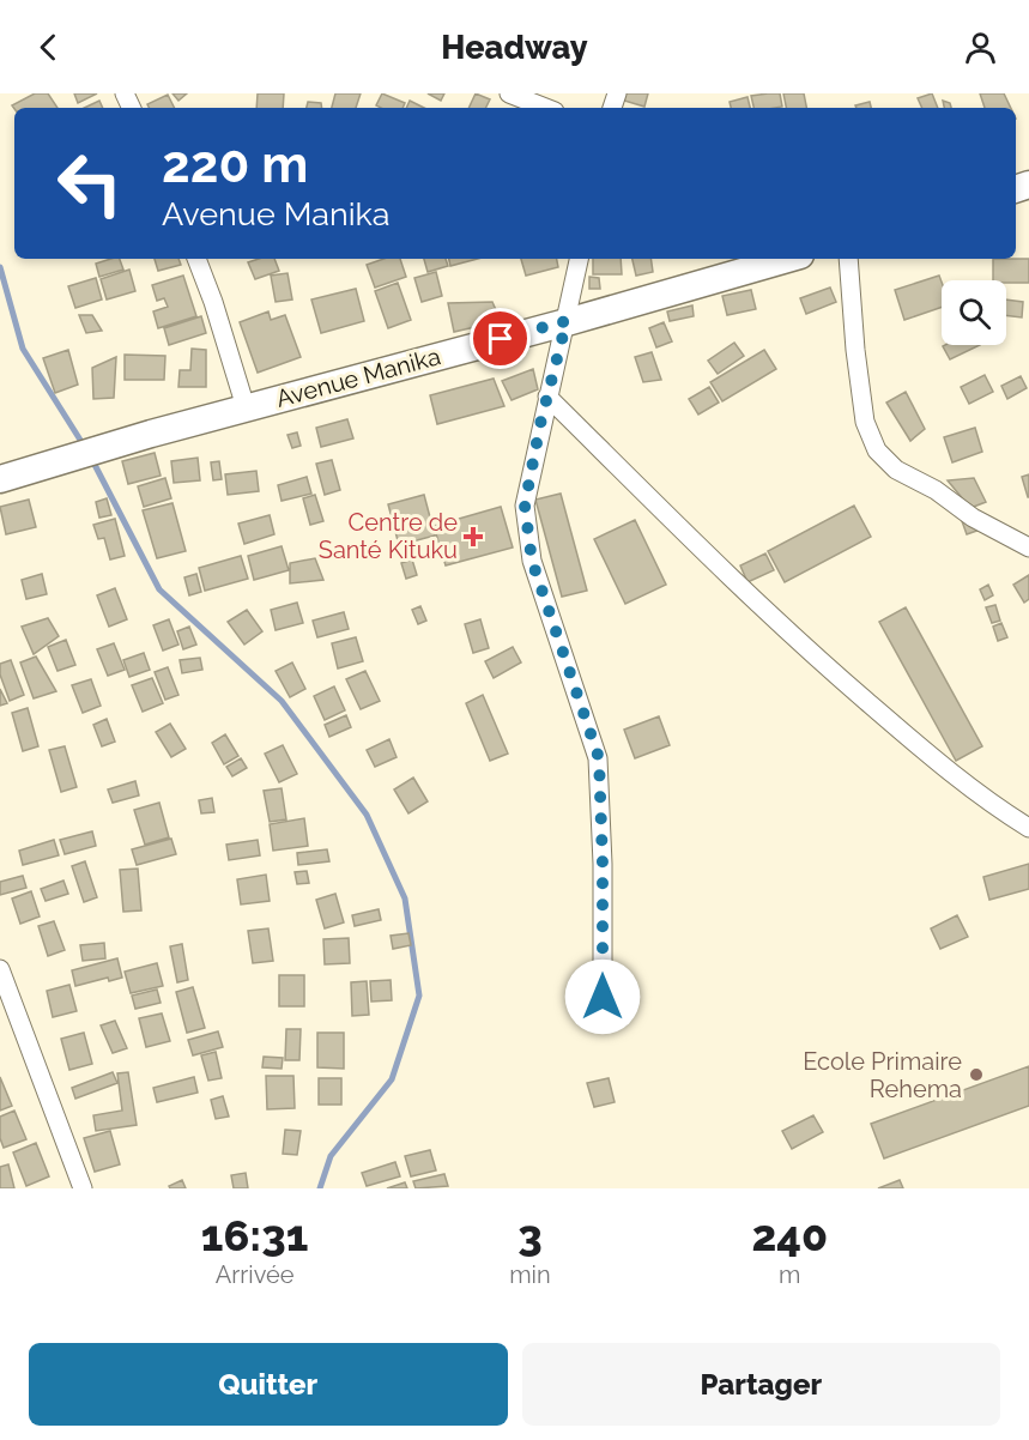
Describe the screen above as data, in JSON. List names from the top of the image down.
{
  "streets": {
    "street": ["Avenue Manika"]
  },
  "places": {
    "health": ["Centre de Santé Kituku"],
    "other": ["Ecole Primaire Rehema"]
  },
  "page": {
    "header": "Headway",
    "turn": ["220 m", "Avenue Manika"],
    "eta": [
      "16:31",
      "Arrivée",
      "3",
      "min",
      "240",
      "m"
    ],
    "buttons": ["Quitter", "Partager"]
  }
}
